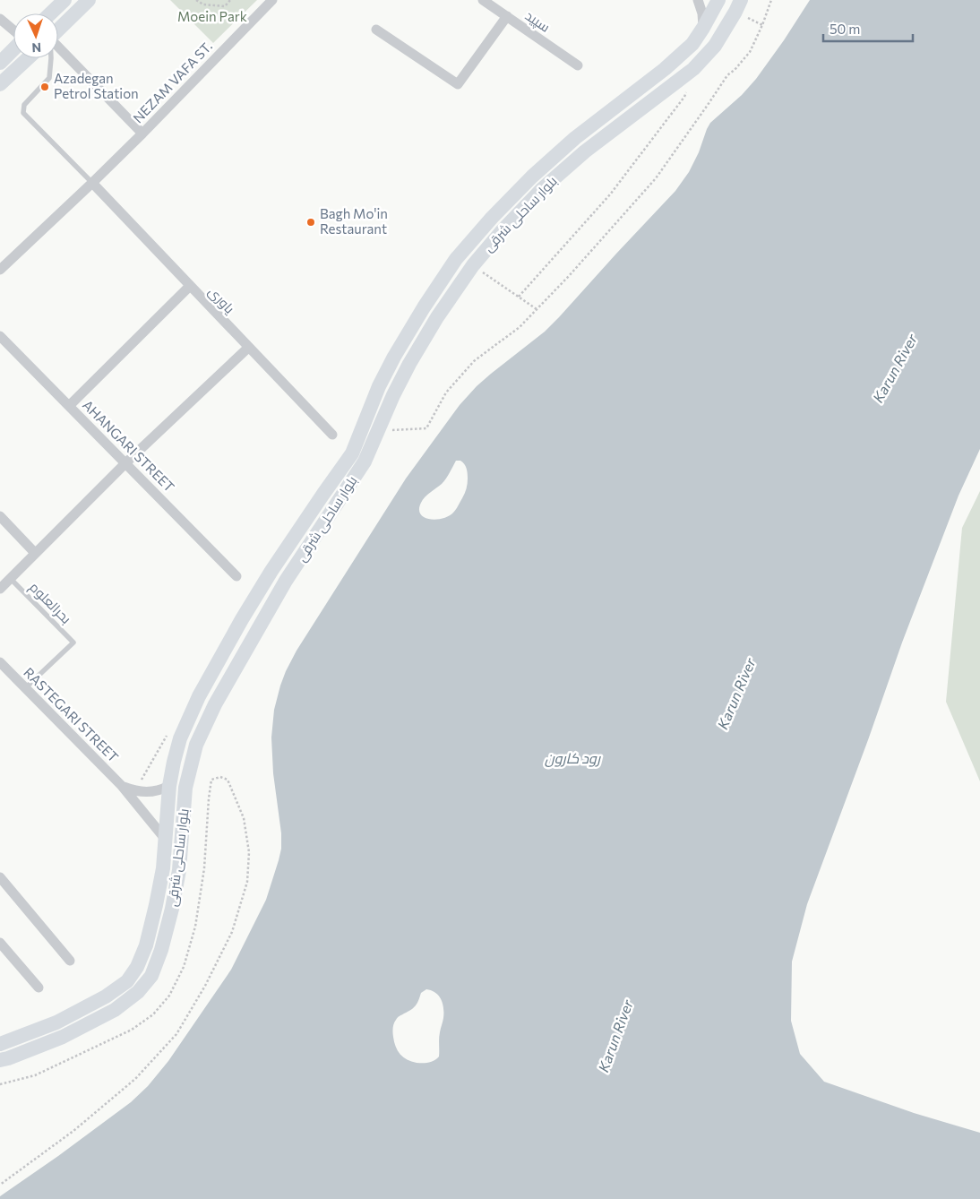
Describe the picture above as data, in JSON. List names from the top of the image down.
{
  "streets": {
    "main road": ["بلوار ساحلی شرقی"],
    "street": [
      "سپید",
      "NEZAM VAFA ST.",
      "یاوری",
      "AHANGARI STREET",
      "RASTEGARI STREET"
    ],
    "lane": ["بحرالعلوم"]
  },
  "crossings": [
    ["NEZAM VAFA ST.", "یاوری"],
    ["بلوار ساحلی شرقی", "RASTEGARI STREET"],
    ["بحرالعلوم", "RASTEGARI STREET"]
  ],
  "water": ["Karun River", "رود کارون"],
  "parks": ["Moein Park"],
  "places": ["Azadegan Petrol Station", "Bagh Mo'in Restaurant"],
  "scale_bar": "50 m",
  "north": "bottom"
}
